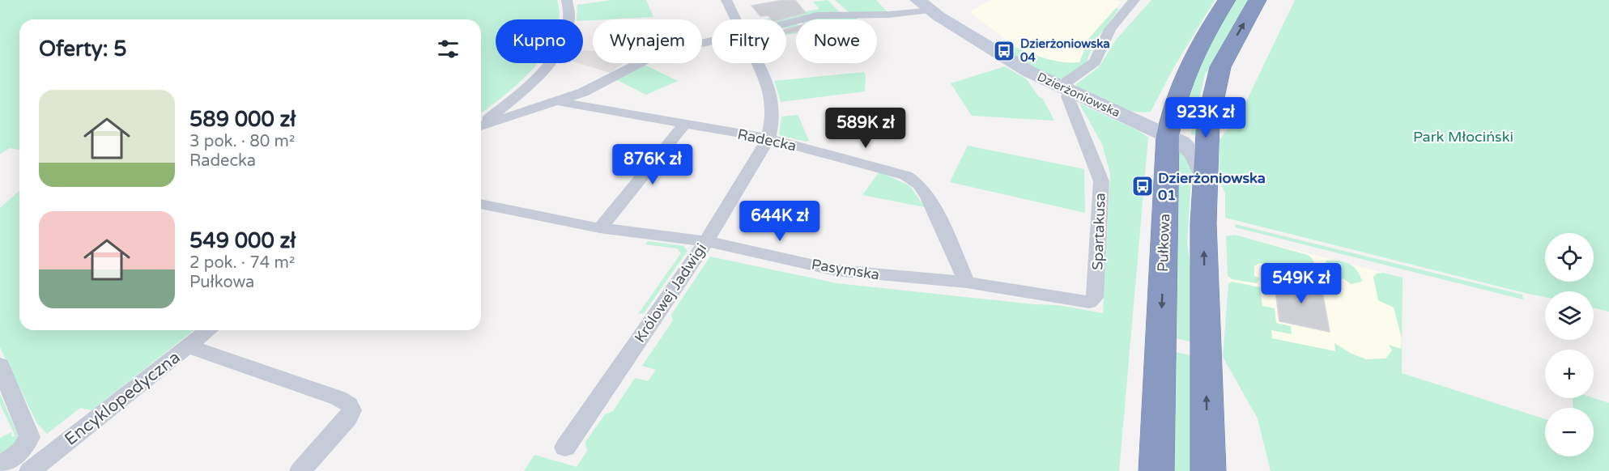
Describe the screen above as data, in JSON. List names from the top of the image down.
{
  "streets": {
    "highway": ["Pułkowa"],
    "street": [
      "Dzierżoniowska",
      "Radecka",
      "Spartakusa",
      "Pasymska",
      "Królowej Jadwigi",
      "Encyklopedyczna"
    ]
  },
  "crossings": [
    ["Dzierżoniowska", "Spartakusa"],
    ["Dzierżoniowska", "Pułkowa"],
    ["Radecka", "Pasymska"],
    ["Radecka", "Królowej Jadwigi"],
    ["Spartakusa", "Pasymska"],
    ["Pasymska", "Królowej Jadwigi"]
  ],
  "parks": ["Park Młociński"],
  "places": {
    "bus stop": ["Dzierżoniowska 04", "Dzierżoniowska 01"]
  },
  "page": {
    "chip": [
      "Kupno",
      "Wynajem",
      "Filtry",
      "Nowe"
    ],
    "heading": "Oferty: 5",
    "list": [
      {
        "name": "589 000 zł",
        "note": "3 pok. · 80 m² · Radecka"
      },
      {
        "name": "549 000 zł",
        "note": "2 pok. · 74 m² · Pułkowa"
      }
    ],
    "price": [
      "923K zł",
      "589K zł",
      "876K zł",
      "644K zł",
      "549K zł"
    ],
    "map_buttons": ["+", "−"]
  }
}
